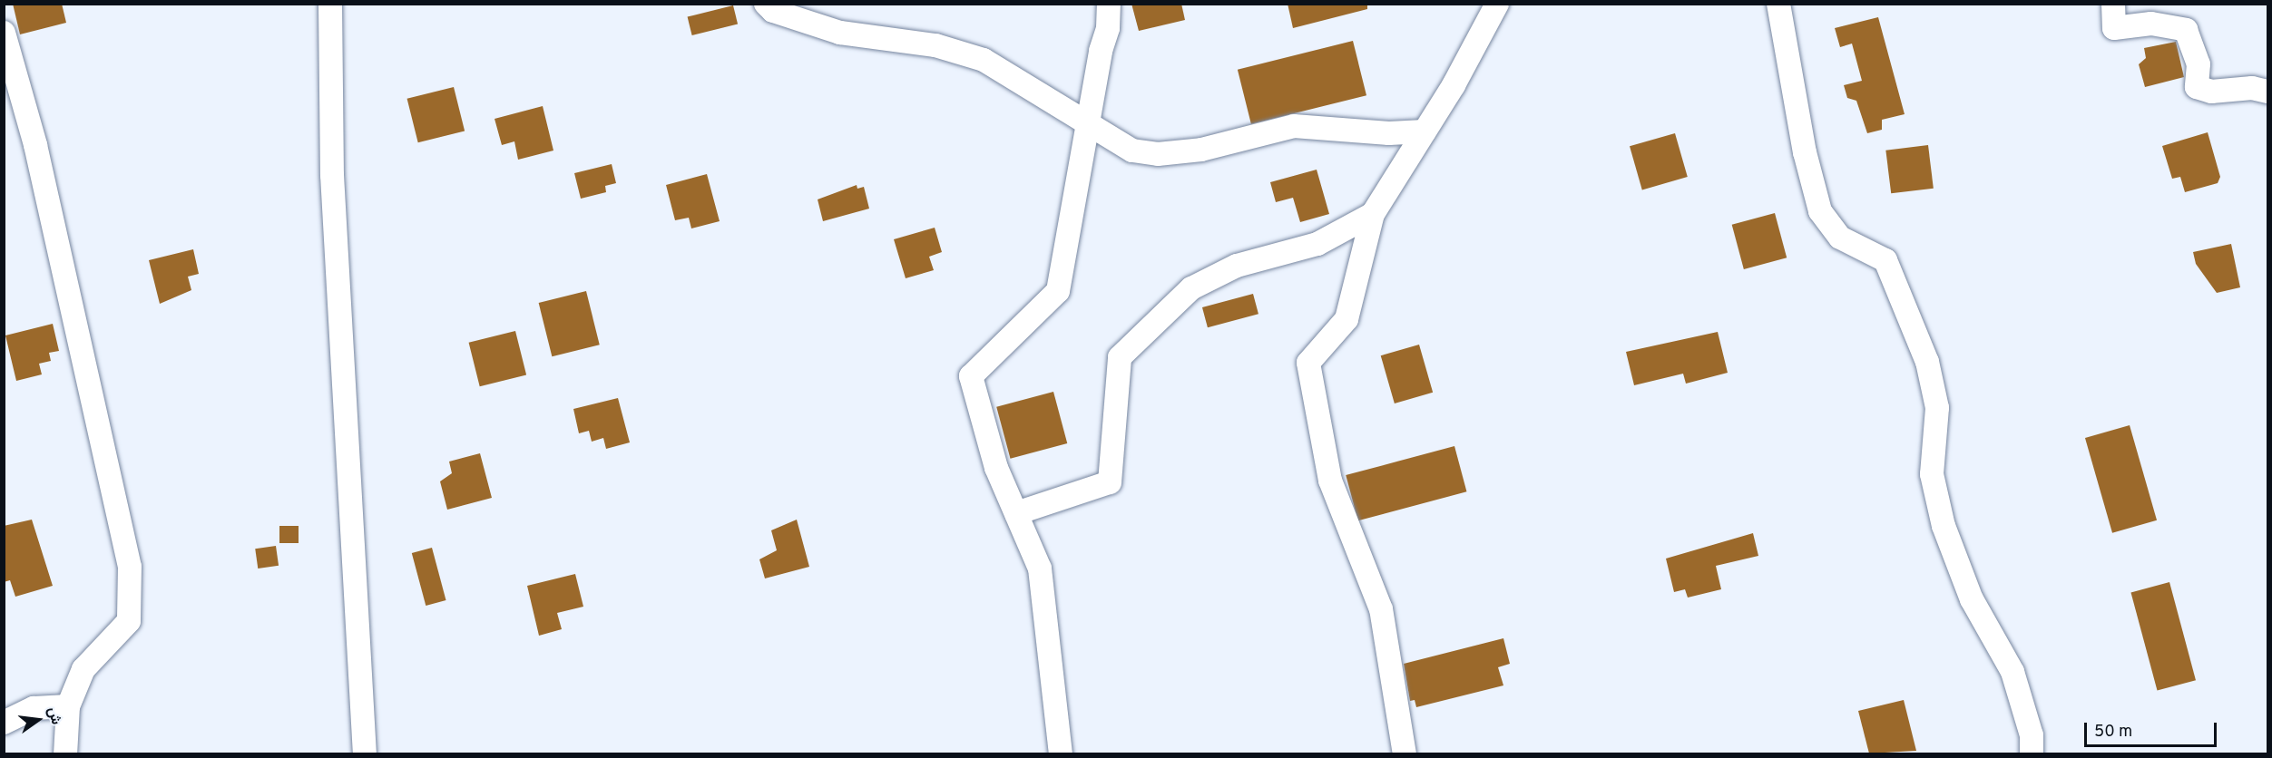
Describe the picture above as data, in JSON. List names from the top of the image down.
{
  "scale_bar": "50 m",
  "north": "right"
}
